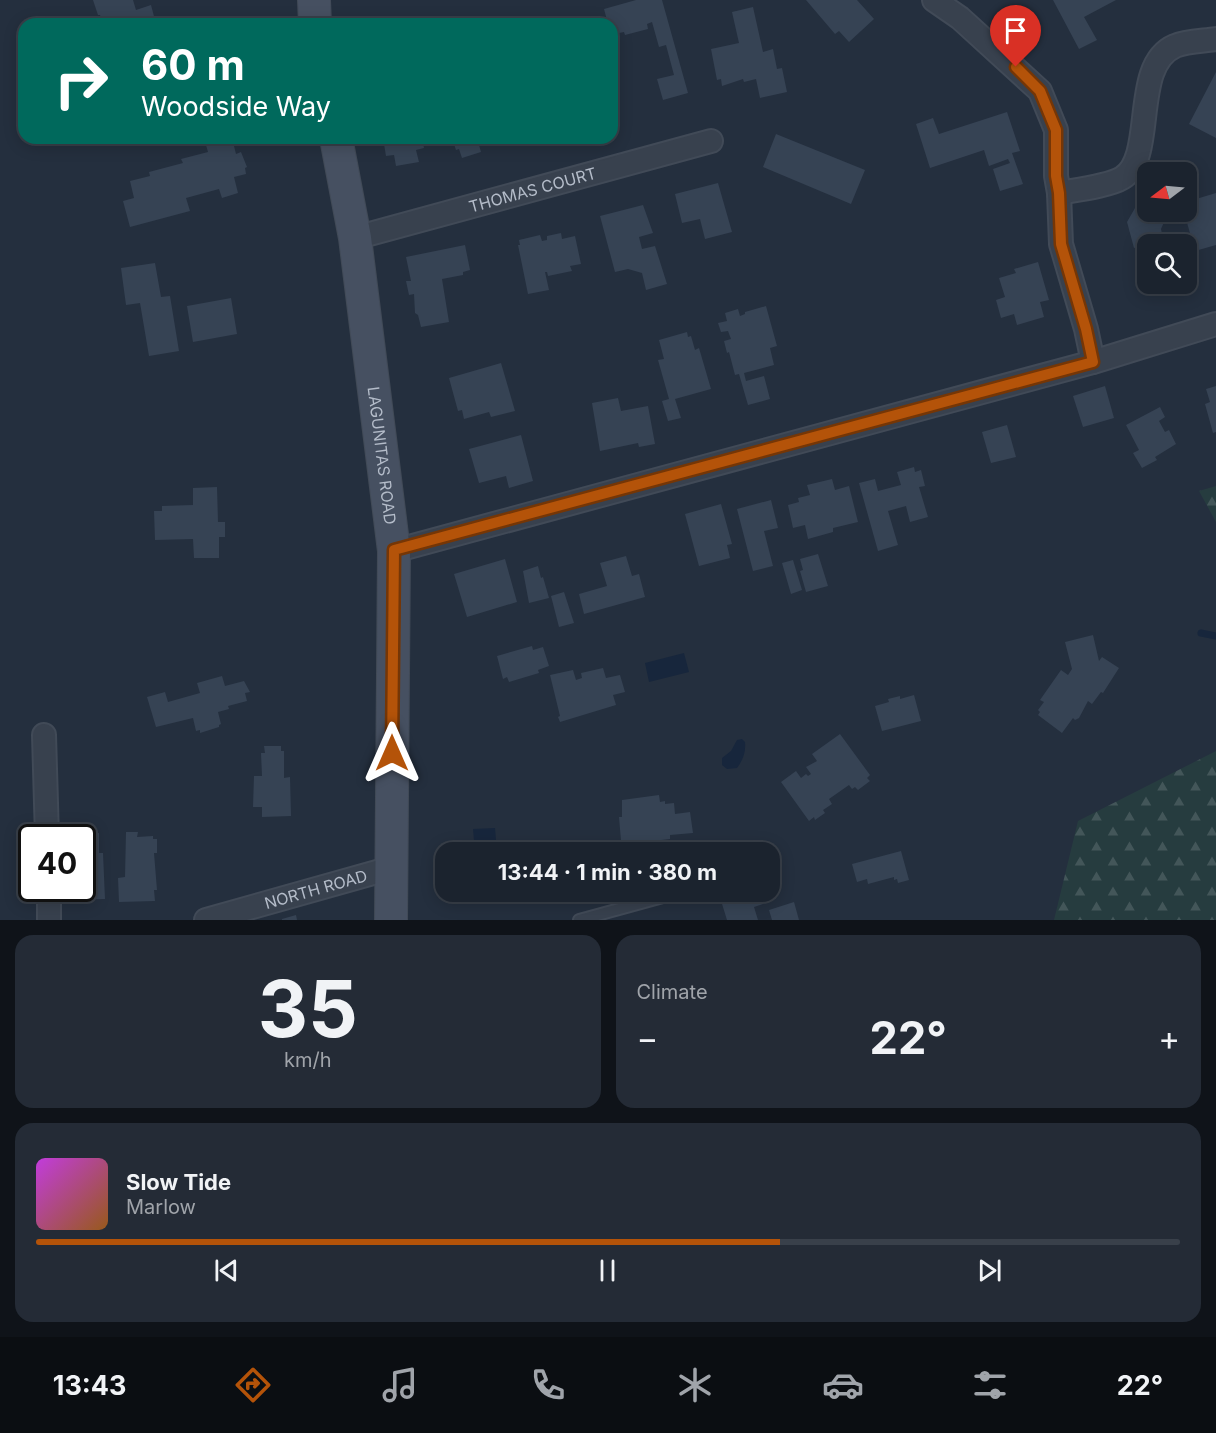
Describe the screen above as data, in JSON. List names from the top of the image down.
{
  "streets": {
    "street": ["THOMAS COURT", "LAGUNITAS ROAD", "NORTH ROAD"]
  },
  "crossings": [
    ["THOMAS COURT", "LAGUNITAS ROAD"],
    ["LAGUNITAS ROAD", "NORTH ROAD"]
  ],
  "north": "left",
  "page": {
    "turn": ["60 m", "Woodside Way"],
    "limit": "40",
    "trip": "13:44 · 1 min · 380 m",
    "tile": [
      ["35", "km/h"],
      "Climate"
    ],
    "heat": ["−", "22°", "+"],
    "song": ["Slow Tide", "Marlow"],
    "tabs": ["13:43", "22°"]
  }
}
